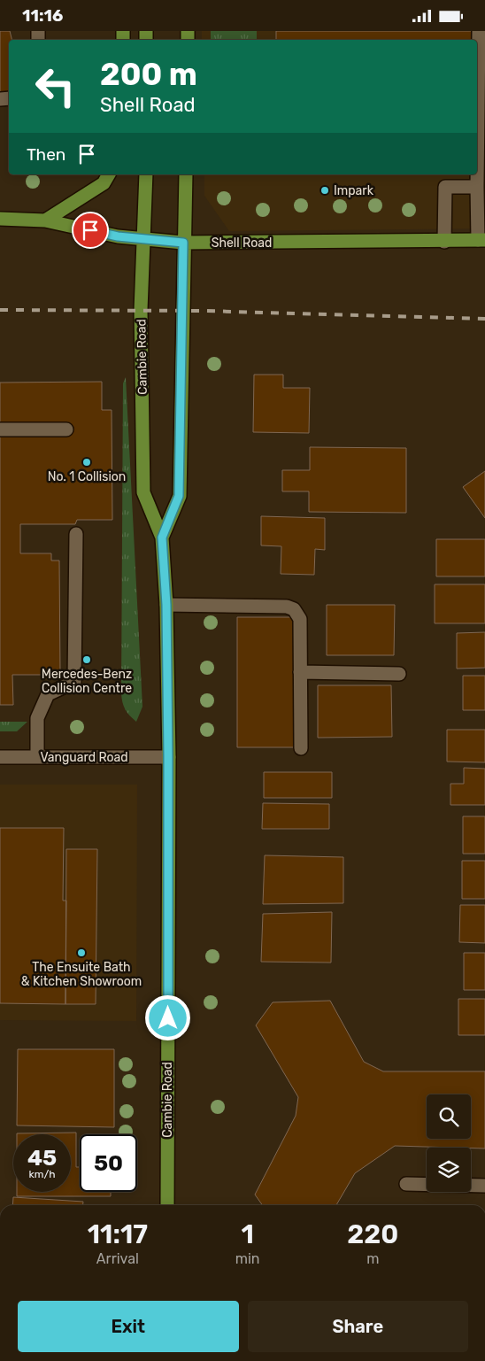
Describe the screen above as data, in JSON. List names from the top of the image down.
{
  "streets": {
    "main road": ["Shell Road", "Cambie Road"],
    "street": ["Vanguard Road"]
  },
  "crossings": [
    ["Shell Road", "Cambie Road"],
    ["Cambie Road", "Vanguard Road"]
  ],
  "places": [
    "Impark",
    "No. 1 Collision",
    "Mercedes-Benz Collision Centre",
    "The Ensuite Bath & Kitchen Showroom"
  ],
  "page": {
    "status": "11:16",
    "turn": ["200 m", "Shell Road"],
    "then": "Then",
    "speed": "45 km/h",
    "limit": "50",
    "eta": [
      "11:17",
      "Arrival",
      "1",
      "min",
      "220",
      "m"
    ],
    "buttons": ["Exit", "Share"]
  }
}
